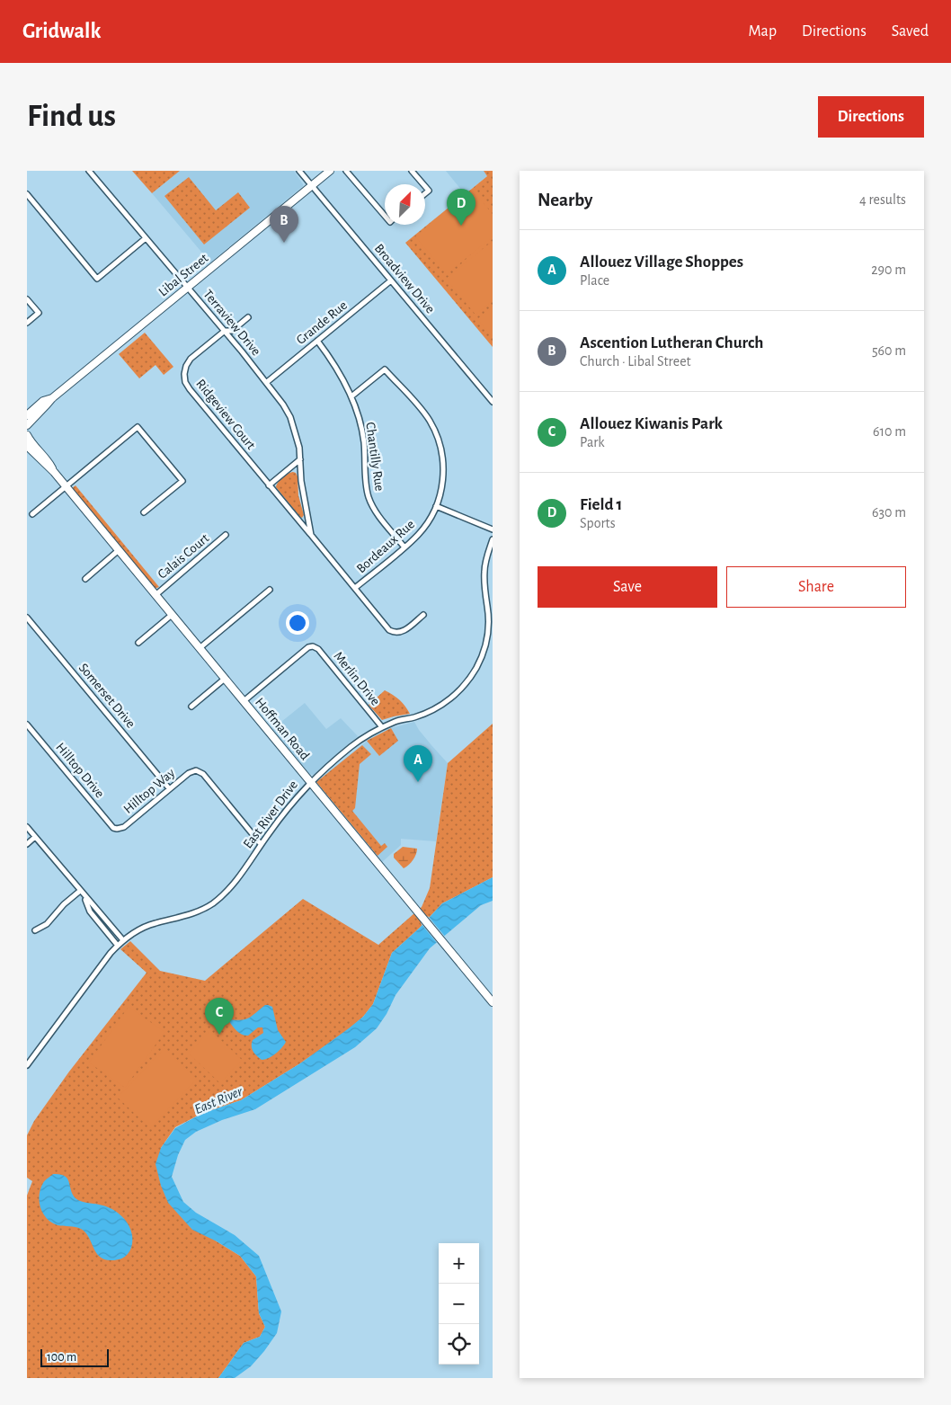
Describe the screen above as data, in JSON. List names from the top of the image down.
{
  "streets": {
    "street": [
      "Libal Street",
      "Broadview Drive",
      "Terraview Drive",
      "Grande Rue",
      "Ridgeview Court",
      "Chantilly Rue",
      "Bordeaux Rue",
      "Calais Court",
      "Merlin Drive",
      "Somerset Drive",
      "Hoffman Road",
      "Hilltop Drive",
      "Hilltop Way",
      "East River Drive"
    ]
  },
  "crossings": [
    ["Libal Street", "Broadview Drive"],
    ["Libal Street", "Terraview Drive"],
    ["Broadview Drive", "Grande Rue"],
    ["Terraview Drive", "Grande Rue"],
    ["Terraview Drive", "Ridgeview Court"],
    ["Terraview Drive", "Bordeaux Rue"],
    ["Grande Rue", "Chantilly Rue"],
    ["Chantilly Rue", "Bordeaux Rue"],
    ["Calais Court", "Hoffman Road"],
    ["Merlin Drive", "Hoffman Road"],
    ["Merlin Drive", "East River Drive"],
    ["Somerset Drive", "Hilltop Way"],
    ["Hoffman Road", "East River Drive"],
    ["Hilltop Drive", "Hilltop Way"],
    ["Hilltop Way", "East River Drive"]
  ],
  "water": ["East River"],
  "scale_bar": "100 m",
  "north": "top right",
  "page": {
    "header": "Gridwalk",
    "nav": ["Map", "Directions", "Saved"],
    "buttons": [
      "Directions",
      ["Save", "Share"]
    ],
    "title": "Find us",
    "heading": ["Nearby", "4 results"],
    "pins": [
      "D",
      "B",
      "A",
      "C"
    ],
    "list": [
      {
        "mark": "A",
        "name": "Allouez Village Shoppes",
        "note": "Place",
        "value": "290 m"
      },
      {
        "mark": "B",
        "name": "Ascention Lutheran Church",
        "note": "Church · Libal Street",
        "value": "560 m"
      },
      {
        "mark": "C",
        "name": "Allouez Kiwanis Park",
        "note": "Park",
        "value": "610 m"
      },
      {
        "mark": "D",
        "name": "Field 1",
        "note": "Sports",
        "value": "630 m"
      }
    ],
    "map_buttons": ["+", "−"],
    "scale": "100 m"
  }
}
